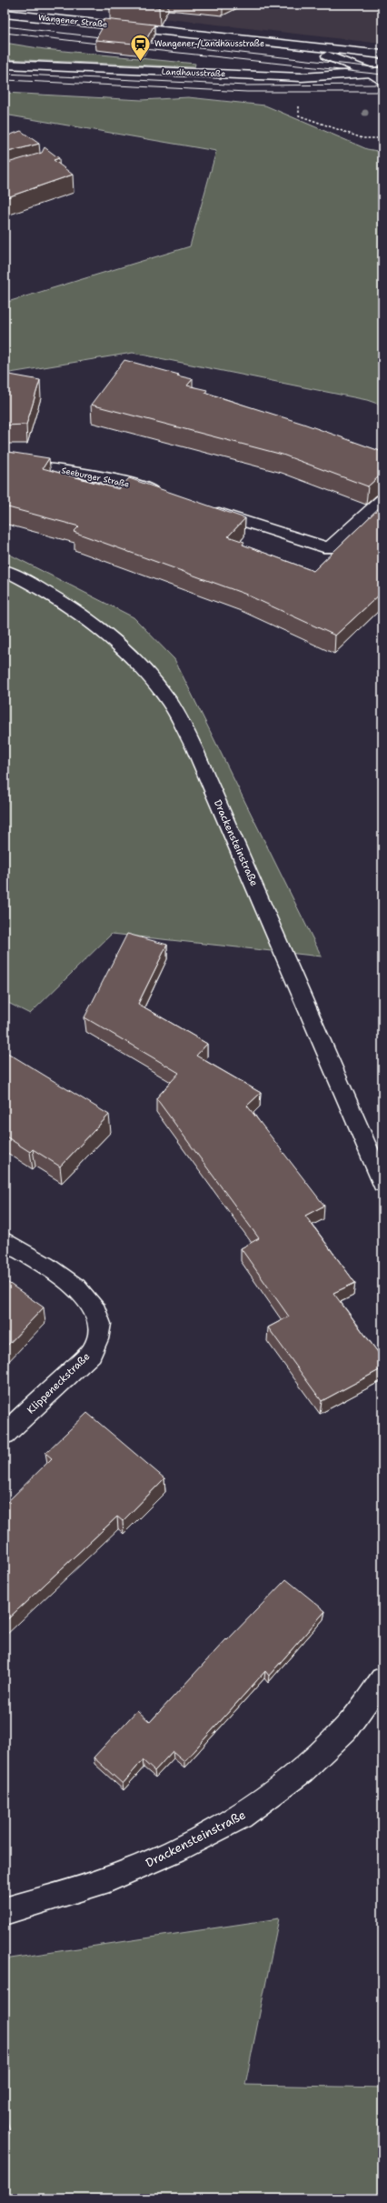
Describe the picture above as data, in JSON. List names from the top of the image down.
{
  "streets": {
    "street": [
      "Wangener Straße",
      "Landhausstraße",
      "Seeburger Straße",
      "Drackensteinstraße",
      "Klippeneckstraße"
    ]
  },
  "crossings": [
    ["Wangener Straße", "Landhausstraße"]
  ],
  "places": {
    "station": ["Wangener-/Landhausstraße"]
  }
}
